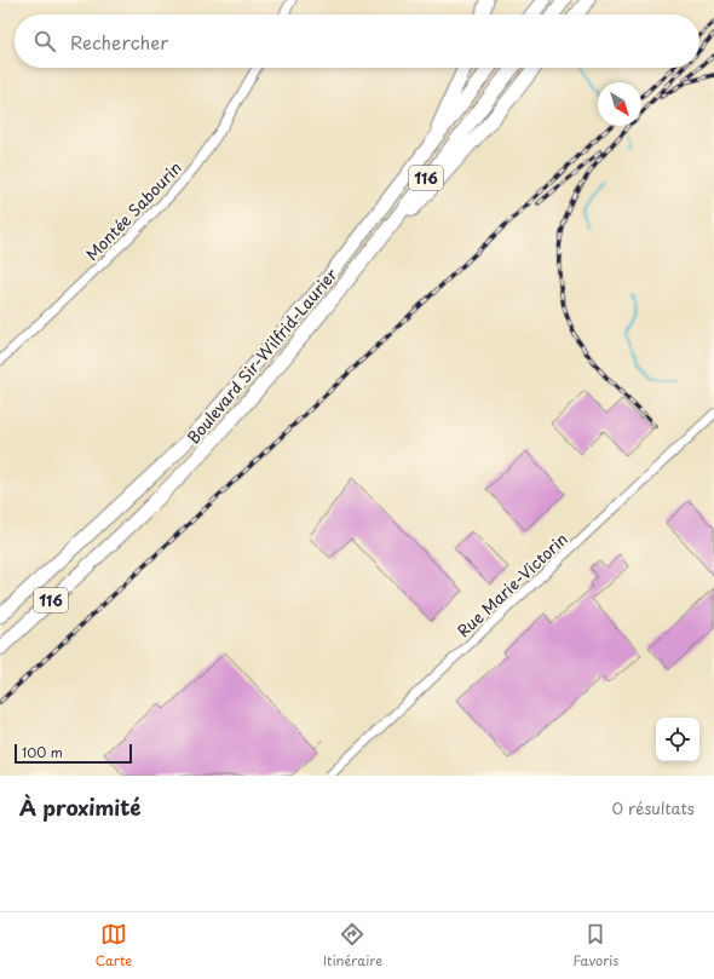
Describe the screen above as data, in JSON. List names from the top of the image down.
{
  "streets": {
    "highway": ["116", "Boulevard Sir-Wilfrid-Laurier"],
    "street": ["Montée Sabourin", "Rue Marie-Victorin"]
  },
  "scale_bar": "100 m",
  "north": "bottom right",
  "page": {
    "search": "Rechercher",
    "scale": "100 m",
    "heading": ["À proximité", "0 résultats"],
    "nav": ["Carte", "Itinéraire", "Favoris"]
  }
}
